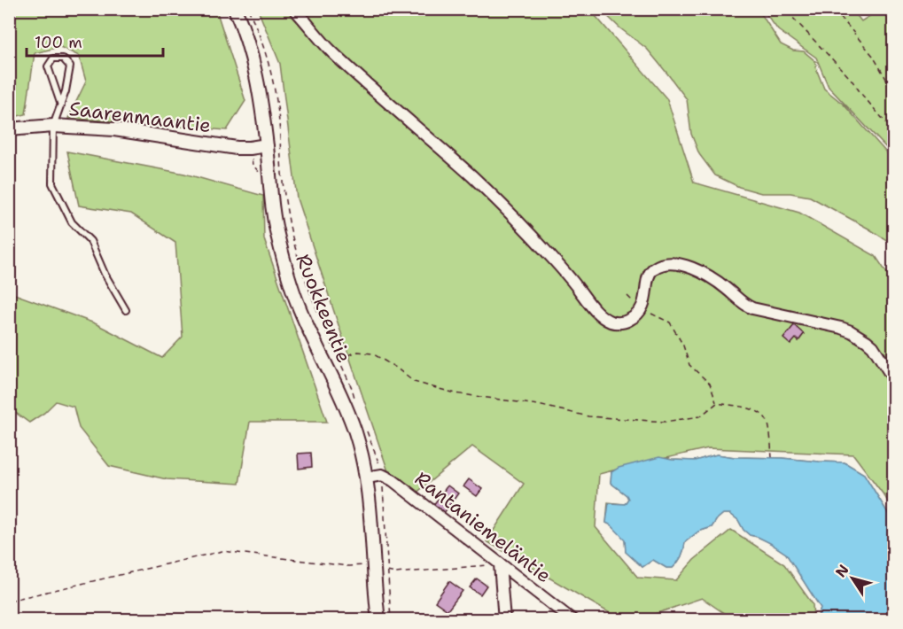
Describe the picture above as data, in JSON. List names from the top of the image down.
{
  "streets": {
    "street": ["Saarenmaantie", "Ruokkeentie", "Rantaniemeläntie"]
  },
  "crossings": [
    ["Saarenmaantie", "Ruokkeentie"]
  ],
  "scale_bar": "100 m",
  "north": "top left"
}
